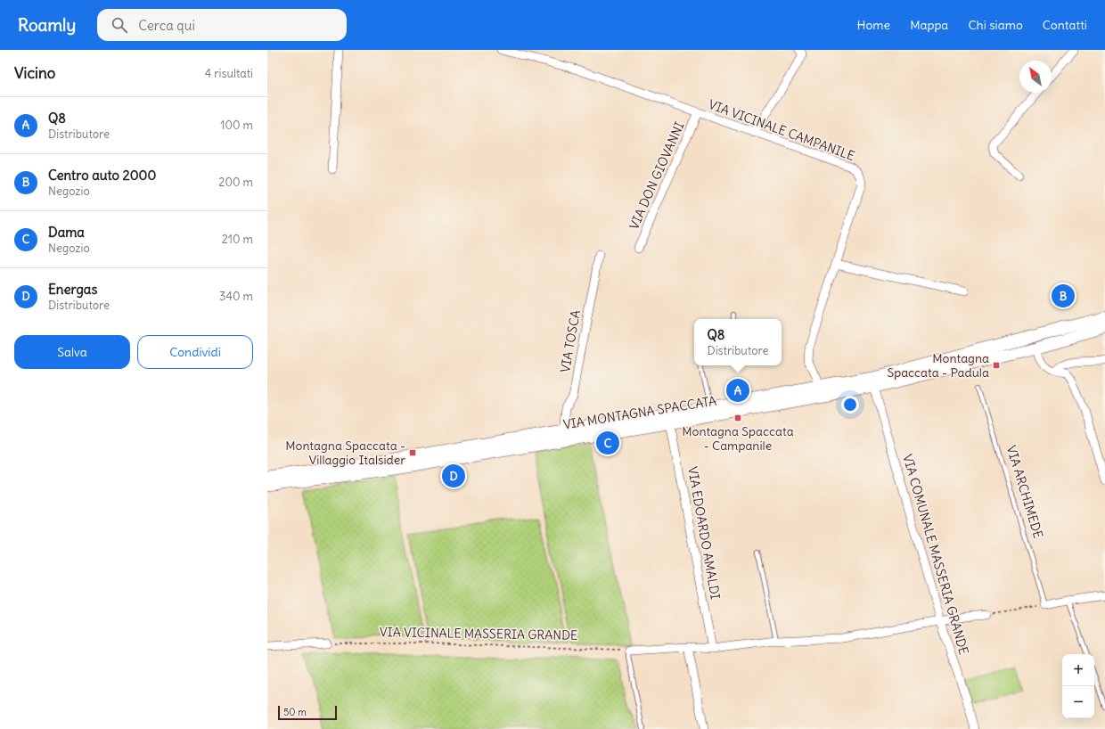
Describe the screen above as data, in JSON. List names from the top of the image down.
{
  "streets": {
    "main road": ["VIA MONTAGNA SPACCATA"],
    "street": [
      "VIA VICINALE CAMPANILE",
      "VIA DON GIOVANNI",
      "VIA TOSCA",
      "VIA EDOARDO AMALDI",
      "VIA COMUNALE MASSERIA GRANDE"
    ],
    "lane": ["VIA ARCHIMEDE"],
    "path": ["VIA VICINALE MASSERIA GRANDE"]
  },
  "crossings": [
    ["VIA VICINALE CAMPANILE", "VIA DON GIOVANNI"],
    ["VIA VICINALE CAMPANILE", "VIA MONTAGNA SPACCATA"],
    ["VIA TOSCA", "VIA MONTAGNA SPACCATA"],
    ["VIA MONTAGNA SPACCATA", "VIA EDOARDO AMALDI"],
    ["VIA MONTAGNA SPACCATA", "VIA COMUNALE MASSERIA GRANDE"]
  ],
  "places": {
    "transit": ["Montagna Spaccata - Padula", "Montagna Spaccata - Campanile", "Montagna Spaccata - Villaggio Italsider"]
  },
  "scale_bar": "50 m",
  "north": "top left",
  "page": {
    "header": "Roamly",
    "search": "Cerca qui",
    "nav": [
      "Home",
      "Mappa",
      "Chi siamo",
      "Contatti"
    ],
    "heading": ["Vicino", "4 risultati"],
    "list": [
      {
        "mark": "A",
        "name": "Q8",
        "note": "Distributore",
        "value": "100 m"
      },
      {
        "mark": "B",
        "name": "Centro auto 2000",
        "note": "Negozio",
        "value": "200 m"
      },
      {
        "mark": "C",
        "name": "Dama",
        "note": "Negozio",
        "value": "210 m"
      },
      {
        "mark": "D",
        "name": "Energas",
        "note": "Distributore",
        "value": "340 m"
      }
    ],
    "pins": [
      "B",
      "A",
      "C",
      "D"
    ],
    "popup": ["Q8", "Distributore"],
    "buttons": ["Salva", "Condividi"],
    "map_buttons": ["+", "−"],
    "scale": "50 m"
  }
}
